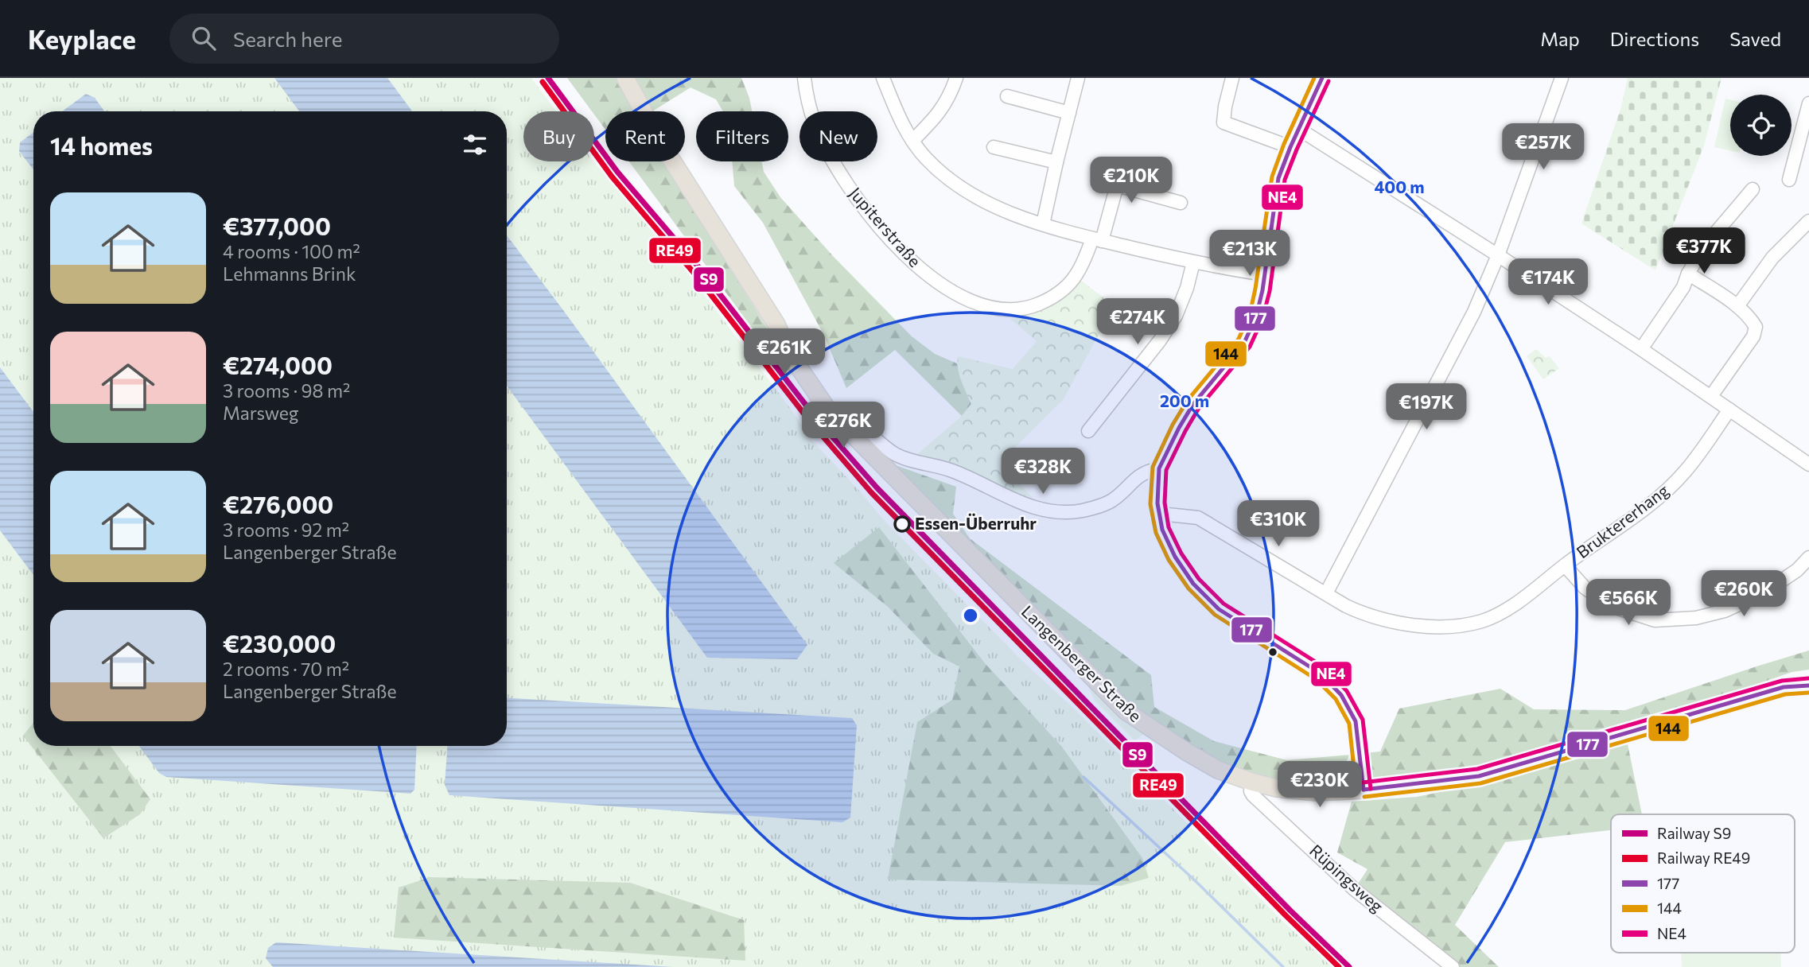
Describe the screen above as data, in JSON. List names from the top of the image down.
{
  "streets": {
    "main road": ["Langenberger Straße"],
    "street": ["Jupiterstraße", "Bruktererhang", "Rüpingsweg"]
  },
  "crossings": [
    ["Langenberger Straße", "Rüpingsweg"]
  ],
  "places": ["Essen-Überruhr"],
  "lines": [
    "rail line S9",
    "transit line 177",
    "transit line 144",
    "transit line NE4",
    "rail line RE49"
  ],
  "legend": [
    "Railway S9",
    "Railway RE49",
    "177",
    "144",
    "NE4"
  ],
  "page": {
    "header": "Keyplace",
    "search": "Search here",
    "nav": ["Map", "Directions", "Saved"],
    "chip": [
      "Buy",
      "Rent",
      "Filters",
      "New"
    ],
    "heading": "14 homes",
    "price": [
      "€257K",
      "€210K",
      "€377K",
      "€213K",
      "€174K",
      "€274K",
      "€261K",
      "€197K",
      "€276K",
      "€328K",
      "€310K",
      "€260K",
      "€566K",
      "€230K"
    ],
    "list": [
      {
        "name": "€377,000",
        "note": "4 rooms · 100 m² · Lehmanns Brink"
      },
      {
        "name": "€274,000",
        "note": "3 rooms · 98 m² · Marsweg"
      },
      {
        "name": "€276,000",
        "note": "3 rooms · 92 m² · Langenberger Straße"
      },
      {
        "name": "€230,000",
        "note": "2 rooms · 70 m² · Langenberger Straße"
      }
    ]
  },
  "rings": ["400 m", "200 m"]
}
